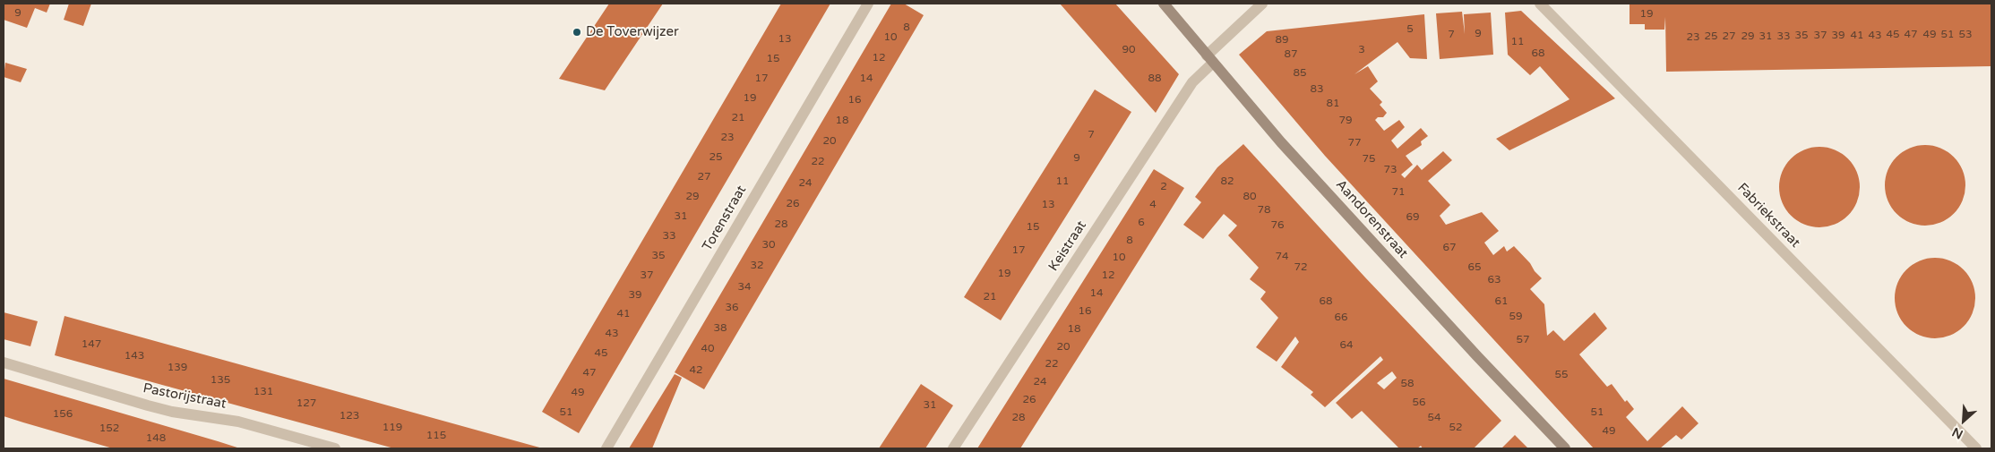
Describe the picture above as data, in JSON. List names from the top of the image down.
{
  "streets": {
    "main road": ["Aandorenstraat"],
    "street": [
      "Fabriekstraat",
      "Torenstraat",
      "Keistraat",
      "Pastorijstraat"
    ]
  },
  "crossings": [
    ["Aandorenstraat", "Keistraat"]
  ],
  "places": ["De Toverwijzer"],
  "house_numbers": [
    "9",
    "19",
    "8",
    "5",
    "9",
    "7",
    "45",
    "47",
    "49",
    "51",
    "53",
    "35",
    "37",
    "39",
    "41",
    "43",
    "25",
    "27",
    "29",
    "31",
    "33",
    "10",
    "23",
    "13",
    "89",
    "11",
    "90",
    "3",
    "68",
    "87",
    "12",
    "15",
    "85",
    "17",
    "14",
    "88",
    "83",
    "19",
    "16",
    "81",
    "21",
    "18",
    "79",
    "7",
    "23",
    "20",
    "77",
    "25",
    "9",
    "75",
    "22",
    "73",
    "27",
    "11",
    "82",
    "24",
    "2",
    "71",
    "29",
    "80",
    "26",
    "13",
    "4",
    "78",
    "31",
    "69",
    "6",
    "28",
    "76",
    "15",
    "33",
    "8",
    "30",
    "67",
    "17",
    "35",
    "74",
    "10",
    "32",
    "72",
    "65",
    "19",
    "37",
    "12",
    "63",
    "34",
    "14",
    "39",
    "21",
    "68",
    "61",
    "36",
    "16",
    "41",
    "59",
    "66",
    "38",
    "18",
    "43",
    "57",
    "147",
    "64",
    "20",
    "40",
    "45",
    "143",
    "22",
    "139",
    "42",
    "47",
    "55",
    "135",
    "24",
    "58",
    "131",
    "49",
    "26",
    "56",
    "127",
    "31",
    "51",
    "51",
    "156",
    "123",
    "28",
    "54",
    "119",
    "52",
    "152",
    "49",
    "115",
    "148"
  ],
  "north": "bottom left"
}
